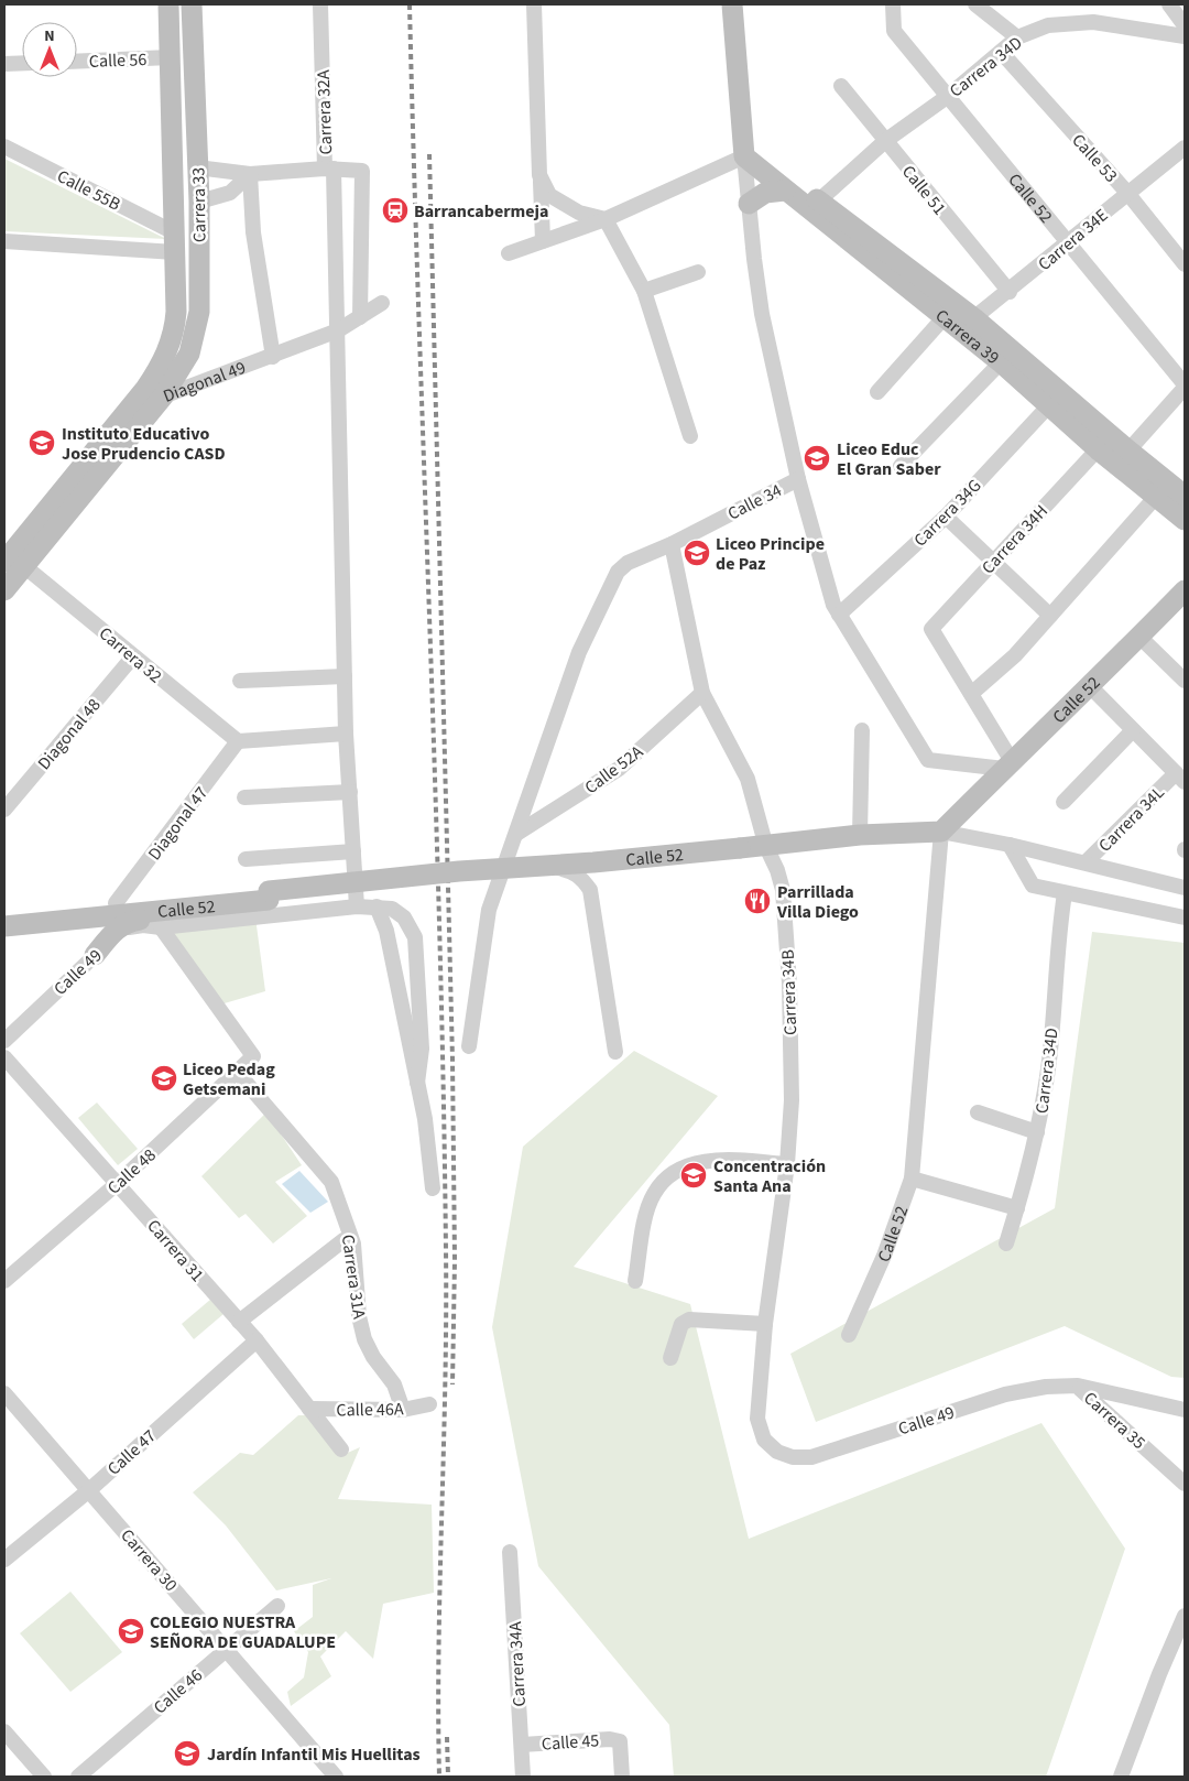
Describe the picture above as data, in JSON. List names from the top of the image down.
{
  "streets": {
    "main road": [
      "Calle 52",
      "Carrera 33",
      "Carrera 39",
      "Diagonal 49"
    ],
    "street": [
      "Calle 56",
      "Carrera 34D",
      "Carrera 32A",
      "Calle 53",
      "Calle 55B",
      "Calle 51",
      "Carrera 34E",
      "Calle 34",
      "Carrera 34G",
      "Carrera 34H",
      "Carrera 32",
      "Diagonal 48",
      "Calle 52A",
      "Carrera 34L",
      "Diagonal 47",
      "Calle 49",
      "Carrera 34B",
      "Calle 48",
      "Carrera 31",
      "Carrera 31A",
      "Calle 46A",
      "Carrera 35",
      "Calle 47",
      "Carrera 30",
      "Carrera 34A",
      "Calle 46",
      "Calle 45"
    ]
  },
  "crossings": [
    ["Calle 56", "Carrera 33"],
    ["Carrera 34D", "Calle 53"],
    ["Carrera 34D", "Calle 51"],
    ["Carrera 34D", "Calle 52"],
    ["Carrera 34D", "Carrera 39"],
    ["Carrera 32A", "Diagonal 49"],
    ["Calle 53", "Carrera 34E"],
    ["Calle 55B", "Carrera 33"],
    ["Calle 51", "Carrera 34E"],
    ["Calle 52", "Carrera 34E"],
    ["Calle 52", "Carrera 34L"],
    ["Calle 52", "Diagonal 47"],
    ["Calle 52", "Carrera 34B"],
    ["Carrera 33", "Diagonal 49"],
    ["Carrera 34E", "Carrera 39"],
    ["Carrera 39", "Carrera 34G"],
    ["Carrera 39", "Carrera 34H"],
    ["Diagonal 49", "Carrera 32"],
    ["Calle 34", "Calle 52A"],
    ["Calle 34", "Carrera 34B"],
    ["Carrera 32", "Diagonal 48"],
    ["Carrera 32", "Diagonal 47"],
    ["Calle 52A", "Carrera 34B"],
    ["Calle 49", "Carrera 34B"],
    ["Calle 49", "Calle 48"],
    ["Calle 49", "Carrera 35"],
    ["Calle 48", "Carrera 31"],
    ["Calle 48", "Carrera 31A"],
    ["Carrera 31", "Calle 46A"],
    ["Carrera 31", "Calle 47"],
    ["Carrera 31A", "Calle 46A"],
    ["Calle 47", "Carrera 30"],
    ["Carrera 30", "Calle 46"],
    ["Carrera 34A", "Calle 45"]
  ],
  "places": {
    "station": ["Barrancabermeja"],
    "school or university": [
      "Instituto Educativo Jose Prudencio CASD",
      "Liceo Educ El Gran Saber",
      "Liceo Principe de Paz",
      "Liceo Pedag Getsemani",
      "Concentración Santa Ana",
      "COLEGIO NUESTRA SEÑORA DE GUADALUPE",
      "Jardín Infantil Mis Huellitas"
    ],
    "restaurant": ["Parrillada Villa Diego"]
  },
  "north": "top"
}
